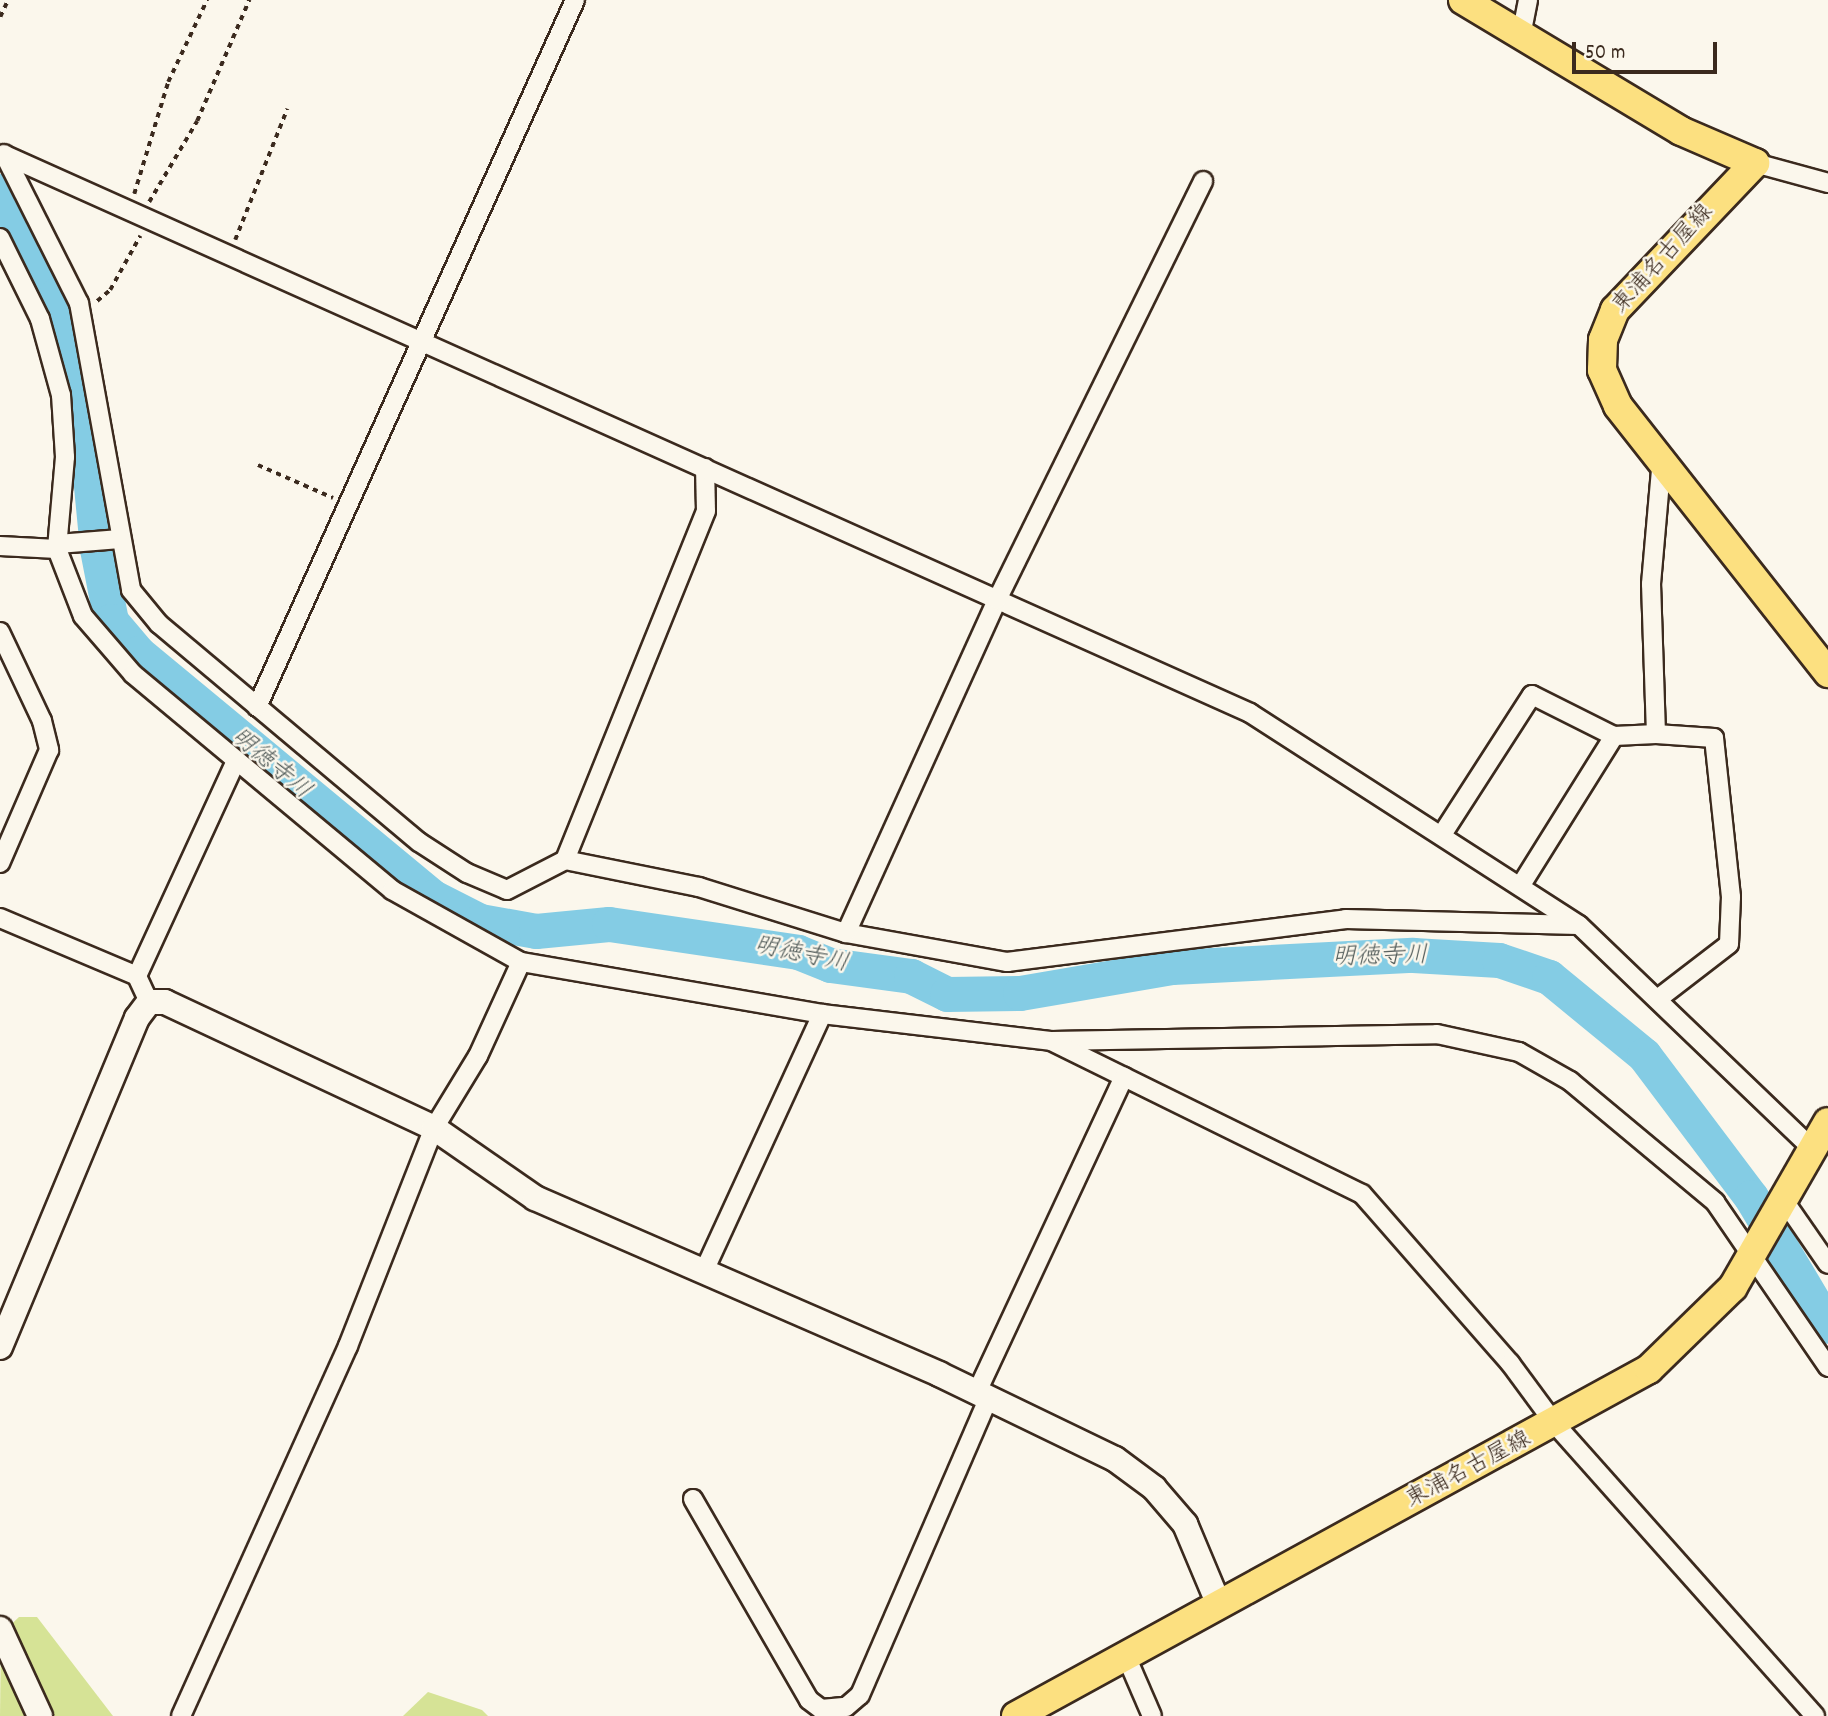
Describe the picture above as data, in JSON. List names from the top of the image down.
{
  "streets": {
    "main road": ["東浦名古屋線"]
  },
  "water": ["明徳寺川"],
  "scale_bar": "50 m"
}
